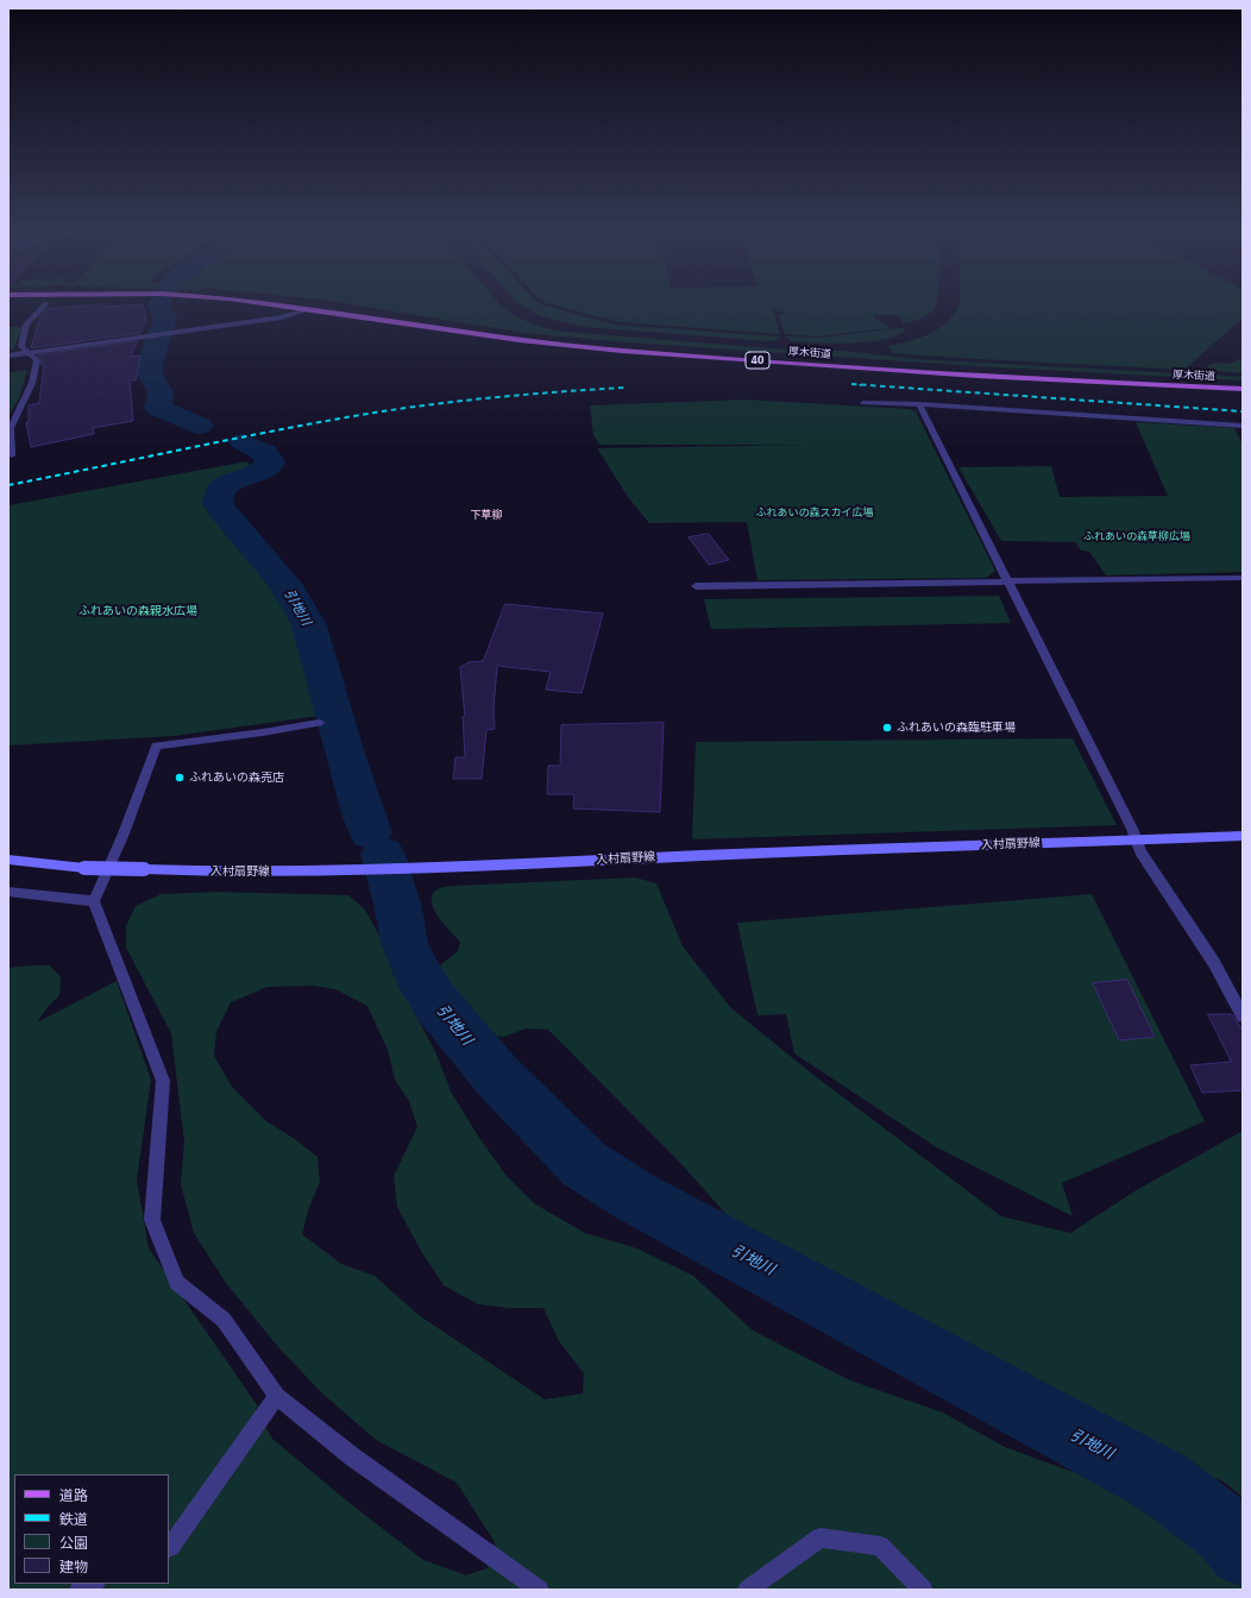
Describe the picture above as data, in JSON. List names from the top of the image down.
{
  "streets": {
    "main road": ["厚木街道", "40"],
    "street": ["入村扇野線"]
  },
  "districts": ["下草柳"],
  "water": ["引地川"],
  "parks": ["ふれあいの森スカイ広場", "ふれあいの森草柳広場", "ふれあいの森親水広場"],
  "places": ["ふれあいの森臨駐車場", "ふれあいの森売店"],
  "legend": [
    "道路",
    "鉄道",
    "公園",
    "建物"
  ]
}
